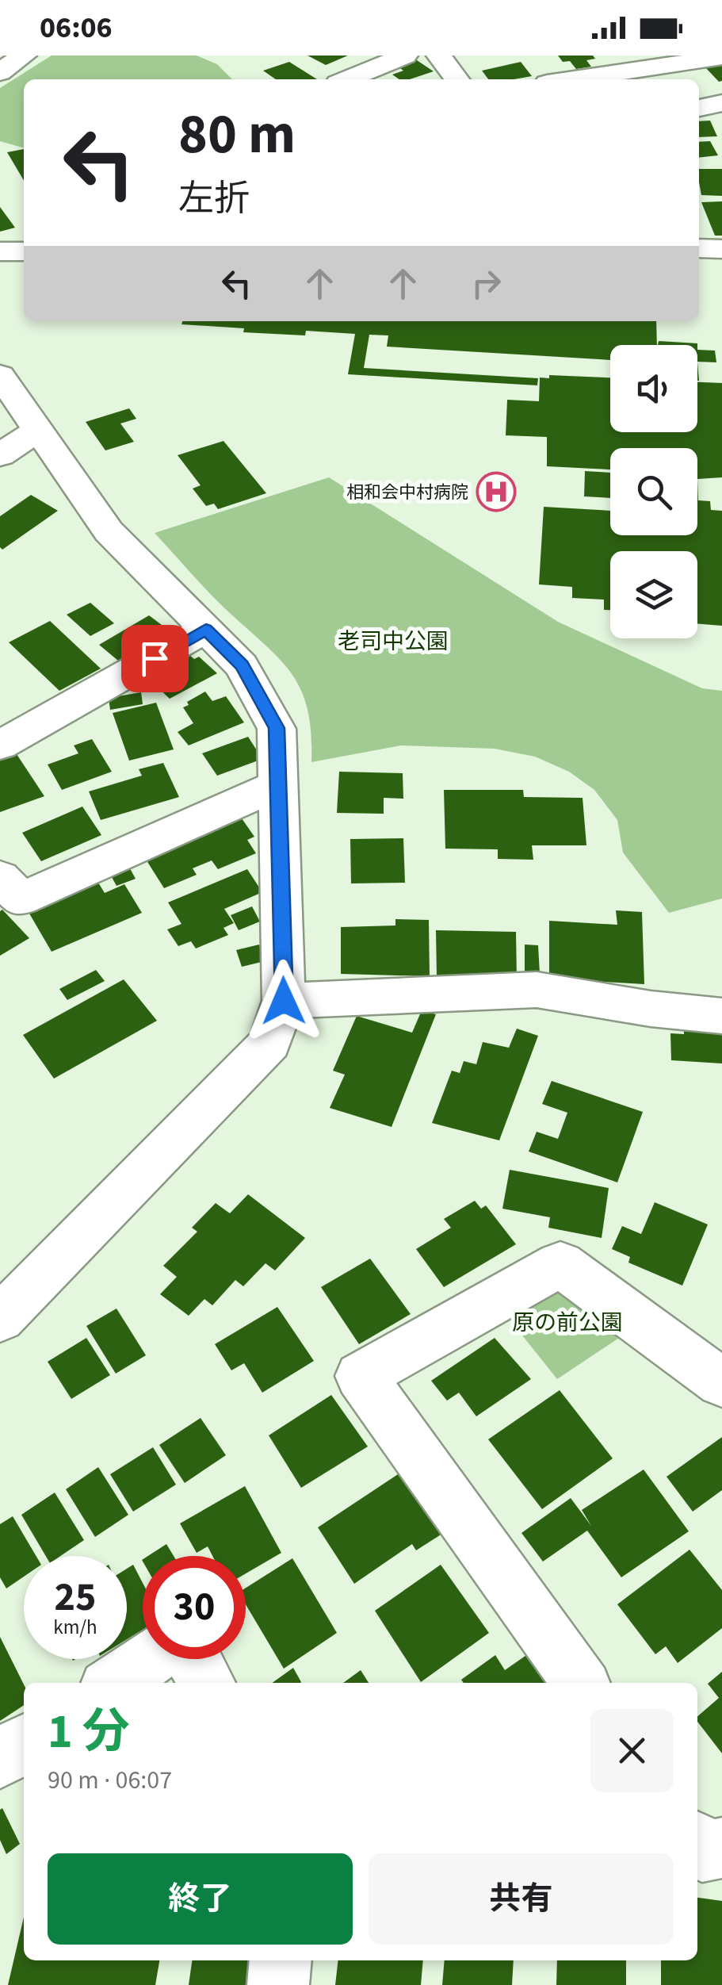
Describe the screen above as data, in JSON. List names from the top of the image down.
{
  "parks": ["老司中公園", "原の前公園"],
  "places": {
    "hospital": ["相和会中村病院"]
  },
  "page": {
    "status": "06:06",
    "turn": ["80 m", "左折"],
    "speed": "25 km/h",
    "limit": "30",
    "heading": ["1 分", "90 m · 06:07"],
    "buttons": ["終了", "共有"]
  }
}
